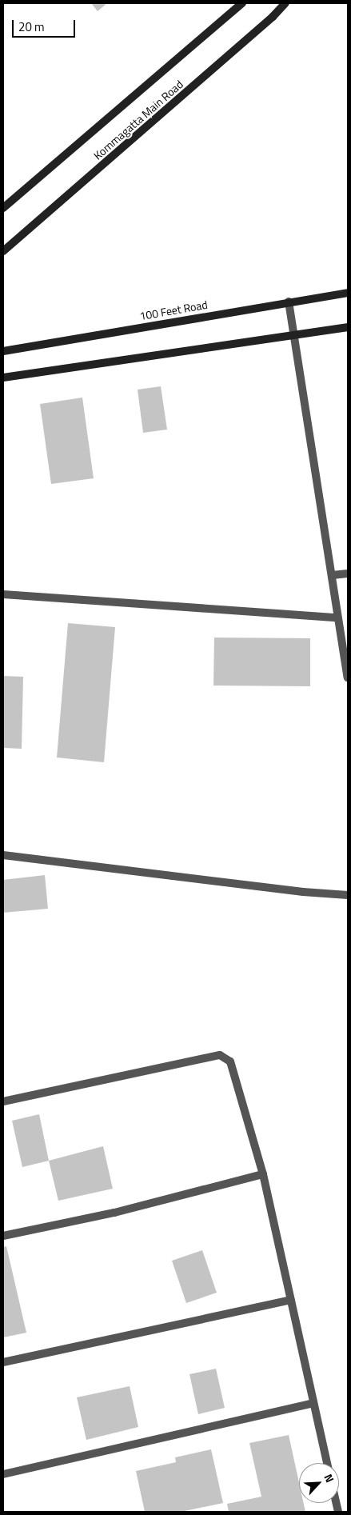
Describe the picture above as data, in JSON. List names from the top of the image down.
{
  "streets": {
    "main road": ["Kommagatta Main Road", "100 Feet Road"]
  },
  "scale_bar": "20 m",
  "north": "top right"
}
